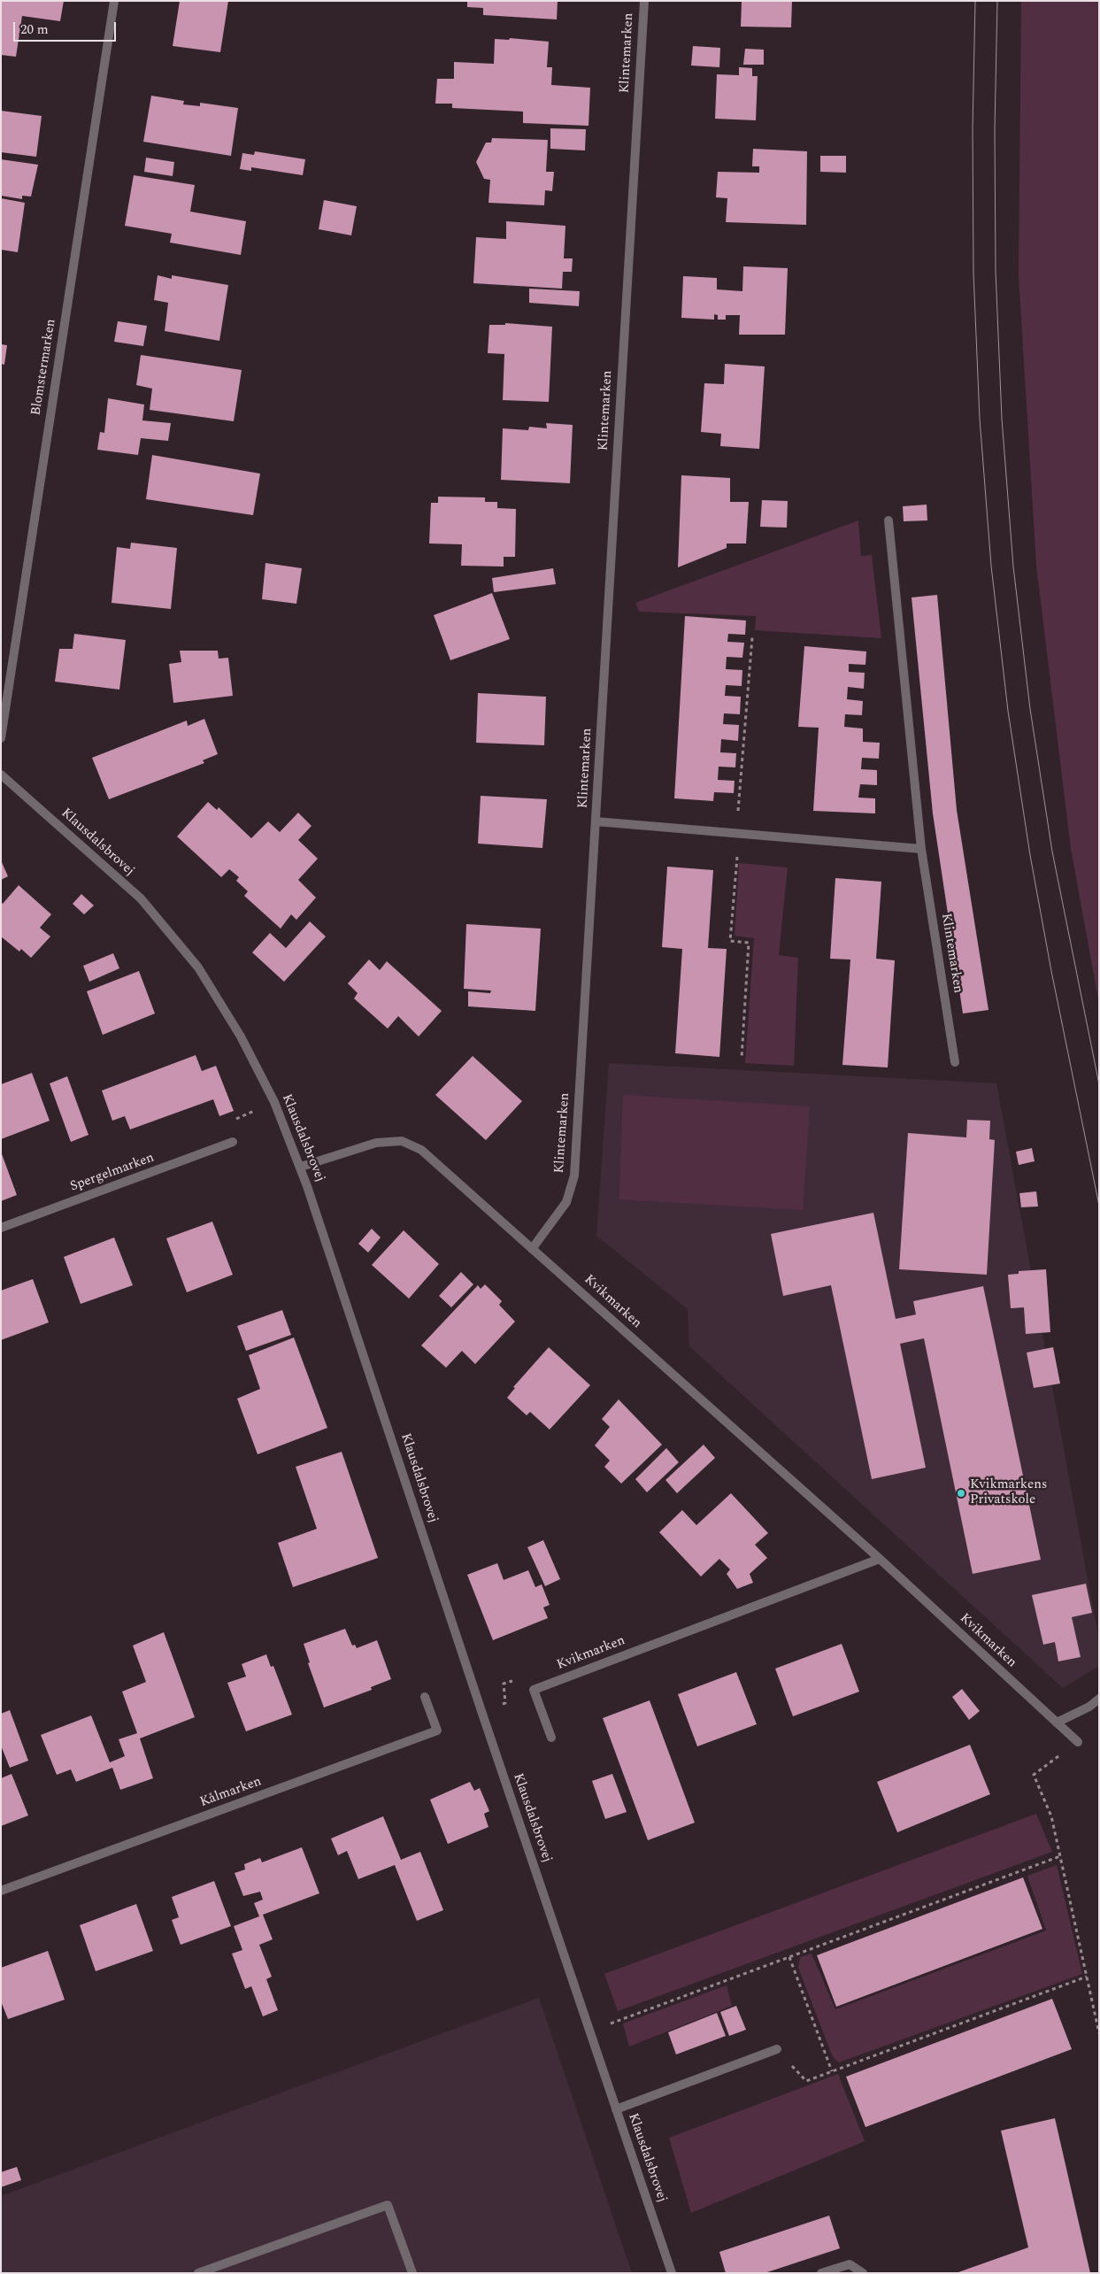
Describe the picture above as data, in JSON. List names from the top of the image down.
{
  "streets": {
    "street": [
      "Klintemarken",
      "Blomstermarken",
      "Klausdalsbrovej",
      "Spergelmarken",
      "Kvikmarken",
      "Kålmarken"
    ]
  },
  "crossings": [
    ["Klintemarken", "Kvikmarken"],
    ["Klausdalsbrovej", "Kvikmarken"]
  ],
  "places": ["Kvikmarkens Privatskole"],
  "scale_bar": "20 m"
}
